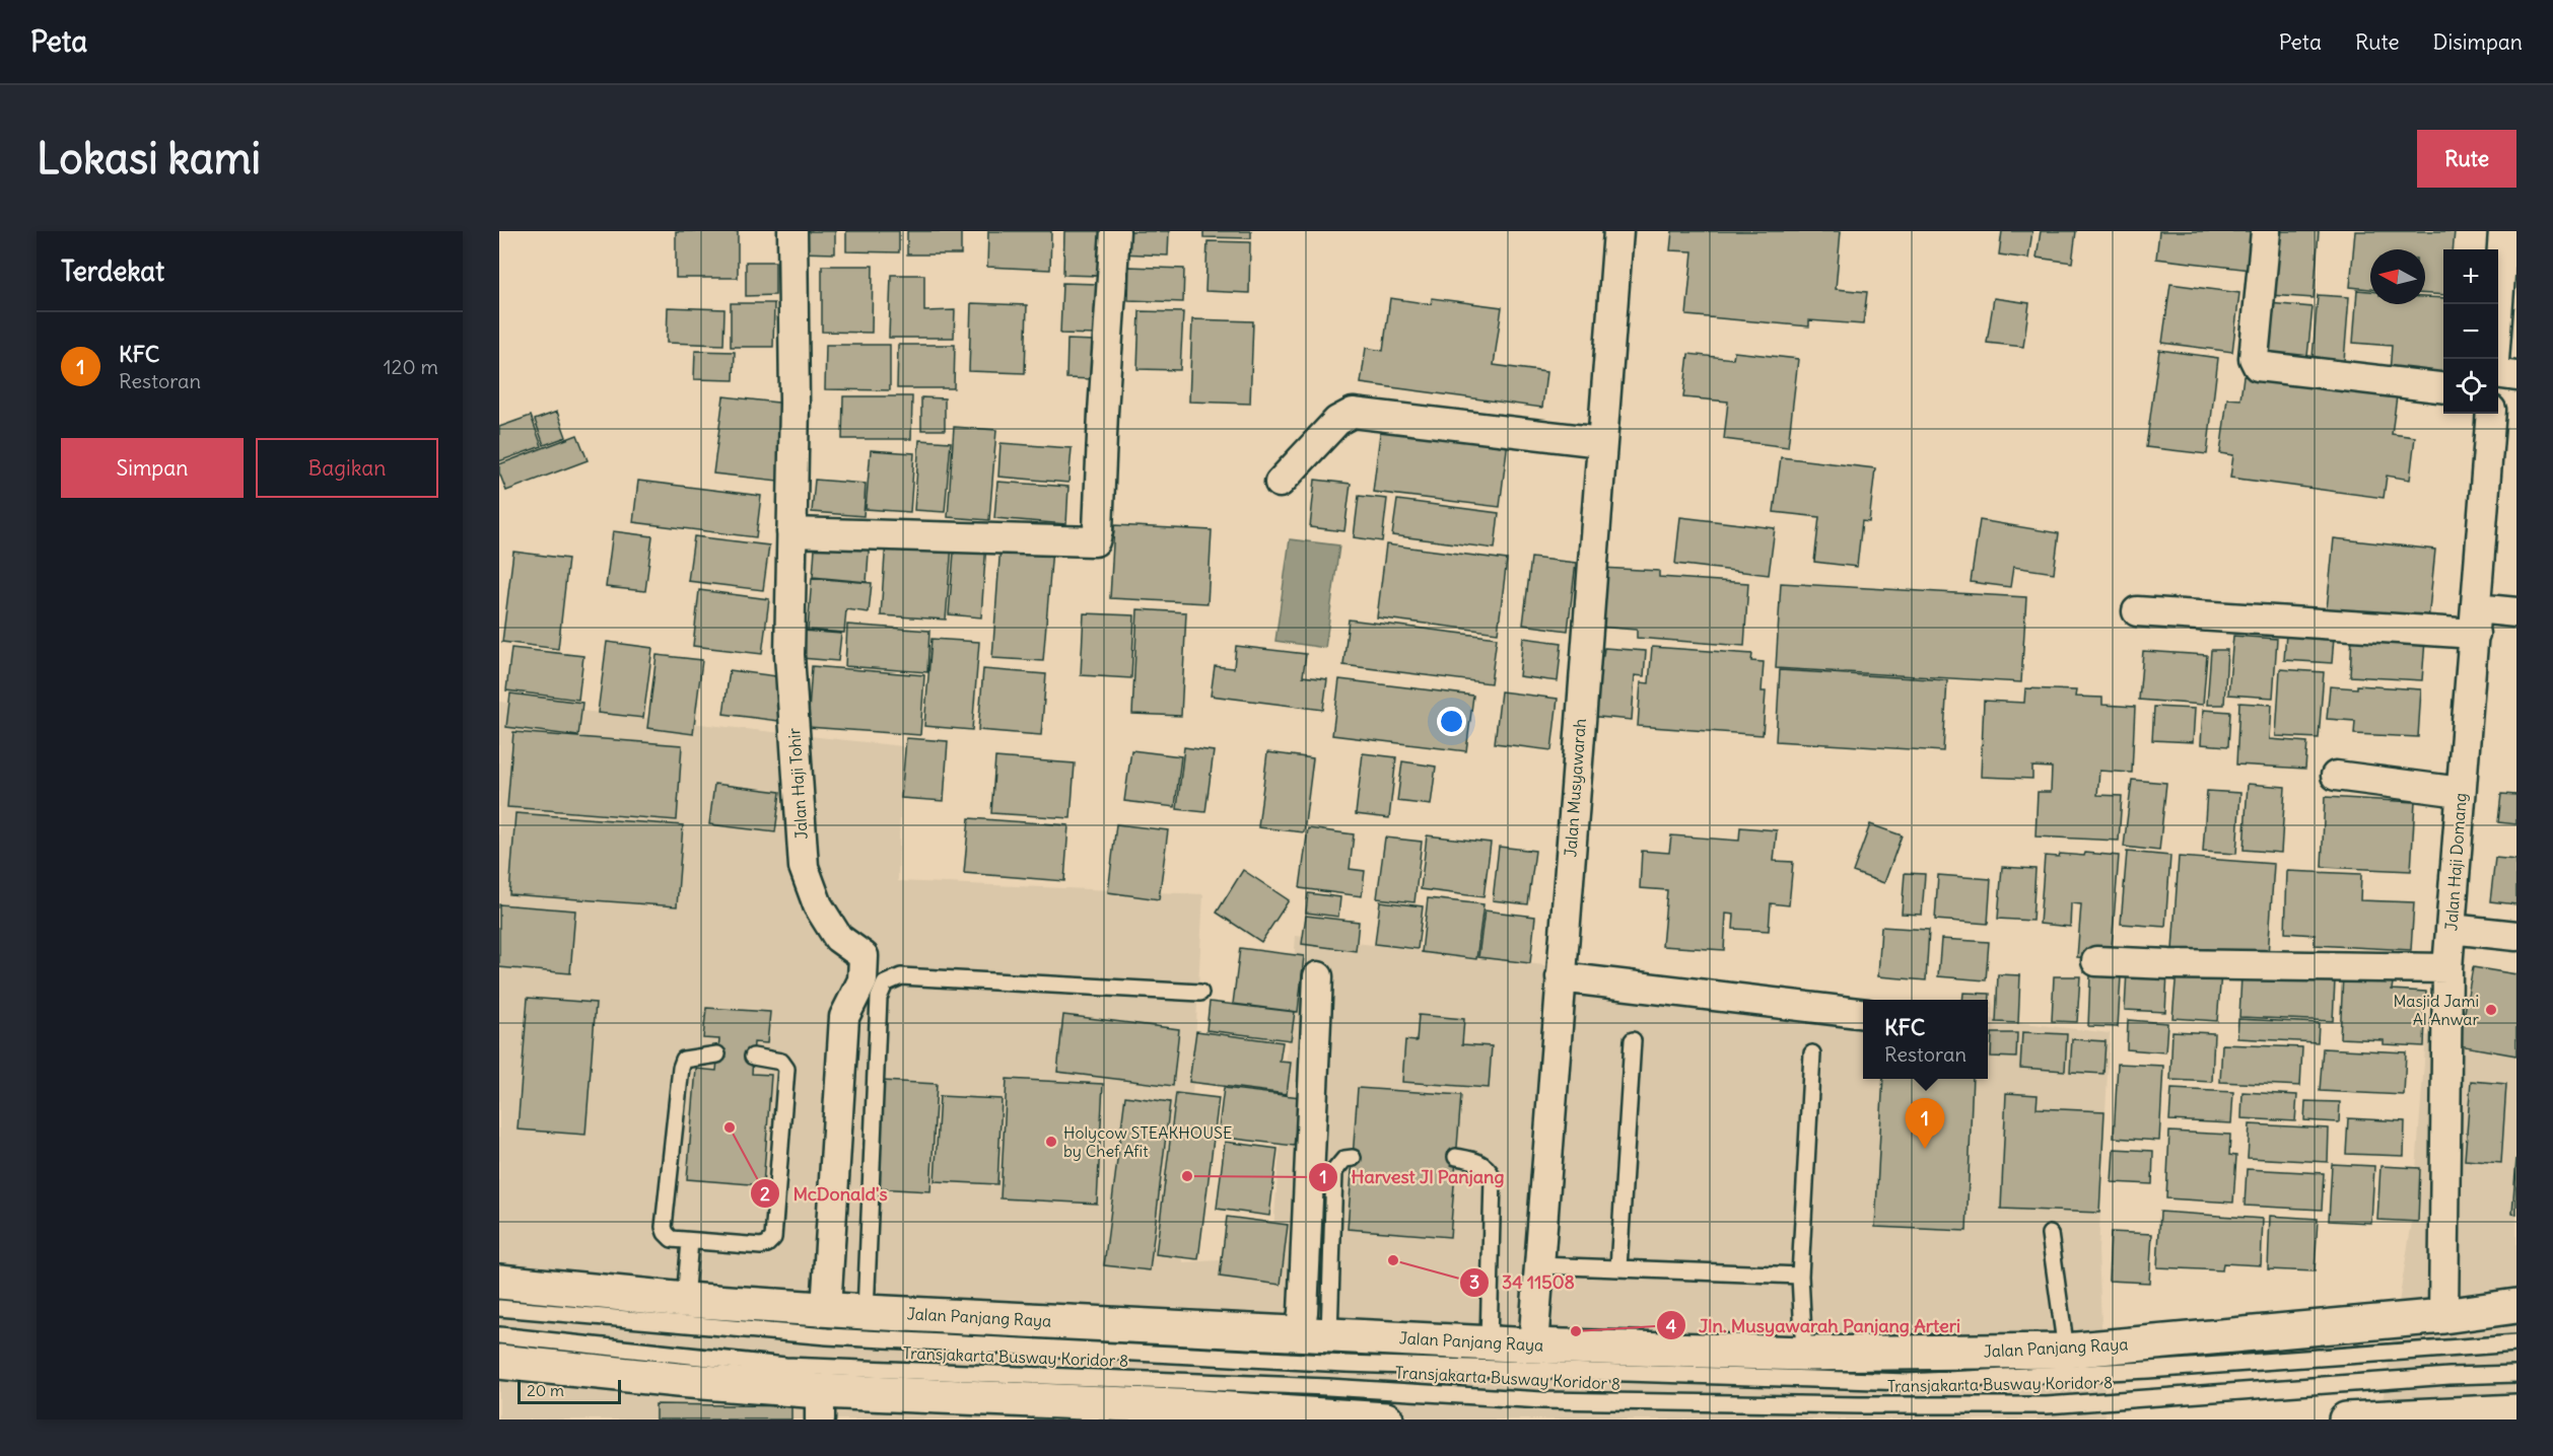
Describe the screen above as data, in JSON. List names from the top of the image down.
{
  "streets": {
    "main road": ["Jalan Panjang Raya"],
    "street": ["Jalan Haji Tohir", "Jalan Musyawarah", "Jalan Haji Domang"],
    "lane": ["Transjakarta Busway Koridor 8"]
  },
  "crossings": [
    ["Jalan Haji Tohir", "Jalan Panjang Raya"],
    ["Jalan Musyawarah", "Jalan Panjang Raya"],
    ["Jalan Haji Domang", "Jalan Panjang Raya"]
  ],
  "places": [
    "Masjid Jami Al Anwar",
    "McDonald's",
    "Holycow STEAKHOUSE by Chef Afit",
    "Harvest Jl Panjang",
    "34 11508",
    "Jln. Musyawarah Panjang Arteri"
  ],
  "scale_bar": "20 m",
  "north": "left",
  "page": {
    "header": "Peta",
    "nav": ["Peta", "Rute", "Disimpan"],
    "buttons": [
      "Rute",
      ["Simpan", "Bagikan"]
    ],
    "title": "Lokasi kami",
    "heading": "Terdekat",
    "map_buttons": ["+", "−"],
    "list": [
      {
        "mark": "1",
        "name": "KFC",
        "note": "Restoran",
        "value": "120 m"
      }
    ],
    "popup": ["KFC", "Restoran"],
    "pins": "1",
    "scale": "20 m"
  }
}
